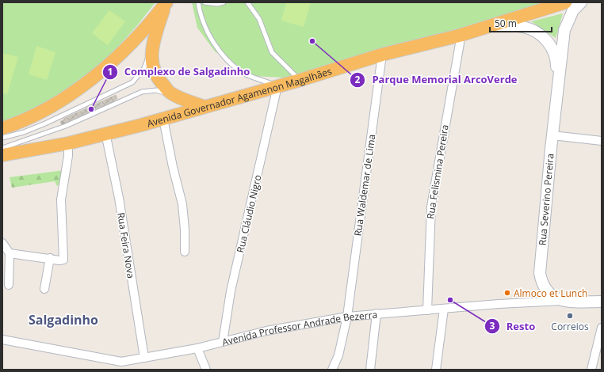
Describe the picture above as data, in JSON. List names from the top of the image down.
{
  "streets": {
    "highway": ["Avenida Governador Agamenon Magalhães"],
    "main road": ["Rua Severino Pereira", "Avenida Professor Andrade Bezerra"],
    "street": [
      "Rua Felismina Pereira",
      "Rua Waldemar de Lima",
      "Rua Cláudio Nigro",
      "Rua Feira Nova"
    ]
  },
  "crossings": [
    ["Avenida Governador Agamenon Magalhães", "Rua Felismina Pereira"],
    ["Avenida Governador Agamenon Magalhães", "Rua Waldemar de Lima"],
    ["Avenida Governador Agamenon Magalhães", "Rua Severino Pereira"],
    ["Avenida Governador Agamenon Magalhães", "Rua Cláudio Nigro"],
    ["Avenida Governador Agamenon Magalhães", "Rua Feira Nova"],
    ["Rua Felismina Pereira", "Avenida Professor Andrade Bezerra"],
    ["Rua Waldemar de Lima", "Avenida Professor Andrade Bezerra"],
    ["Rua Severino Pereira", "Avenida Professor Andrade Bezerra"],
    ["Rua Cláudio Nigro", "Avenida Professor Andrade Bezerra"],
    ["Rua Feira Nova", "Avenida Professor Andrade Bezerra"]
  ],
  "districts": ["Salgadinho"],
  "places": [
    "Parque Memorial ArcoVerde",
    "Complexo de Salgadinho",
    "Almoco et Lunch",
    "Resto",
    "Correios"
  ],
  "scale_bar": "50 m"
}
